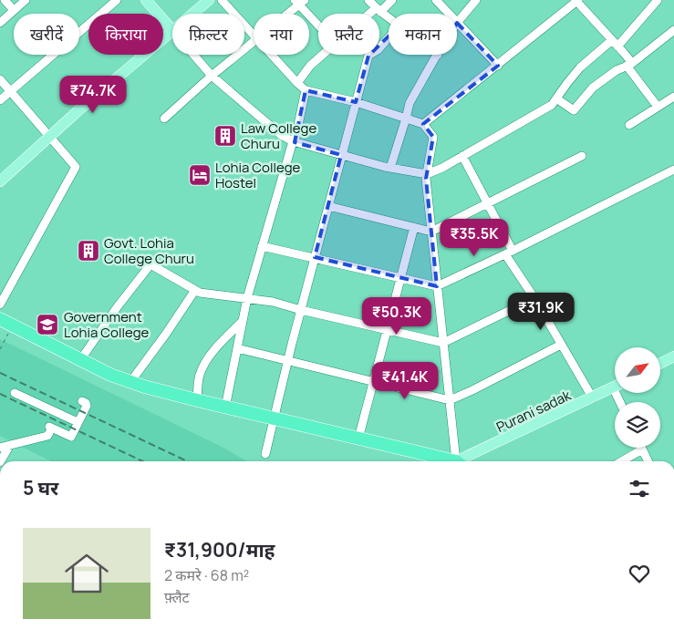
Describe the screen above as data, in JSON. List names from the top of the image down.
{
  "streets": {
    "main road": ["Purani sadak"]
  },
  "places": {
    "building": ["Law College Churu", "Govt. Lohia College Churu"],
    "hotel": ["Lohia College Hostel"],
    "school or university": ["Government Lohia College"]
  },
  "north": "top right",
  "page": {
    "chip": [
      "खरीदें",
      "किराया",
      "फ़िल्टर",
      "नया",
      "फ़्लैट",
      "मकान"
    ],
    "price": [
      "₹74.7K",
      "₹35.5K",
      "₹31.9K",
      "₹50.3K",
      "₹41.4K"
    ],
    "heading": "5 घर",
    "list": [
      {
        "name": "₹31,900/माह",
        "note": "2 कमरे · 68 m² · फ़्लैट"
      }
    ]
  }
}
